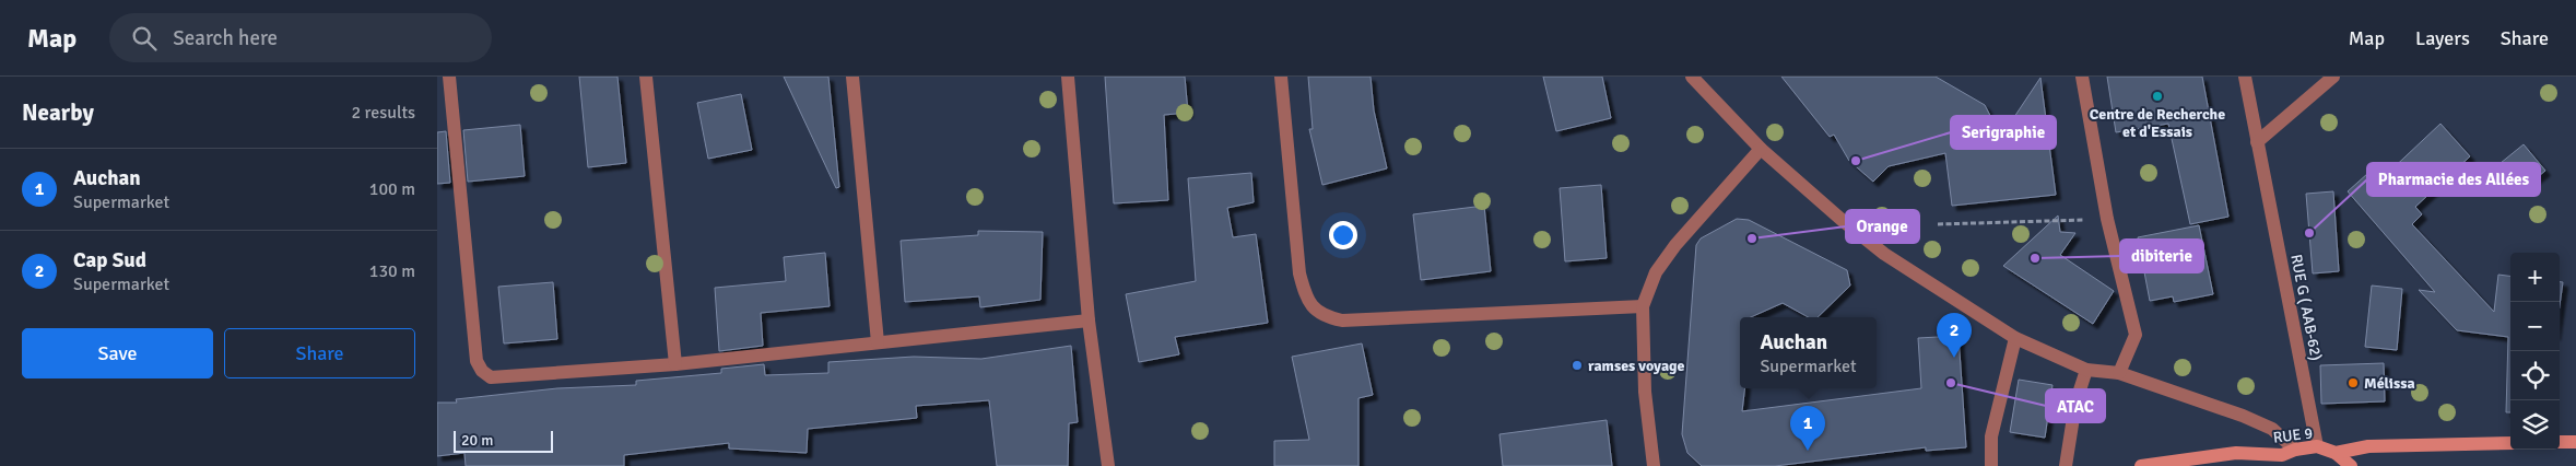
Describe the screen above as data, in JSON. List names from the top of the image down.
{
  "streets": {
    "street": ["RUE G ( AAB-62)", "RUE 9"]
  },
  "crossings": [
    ["RUE G ( AAB-62)", "RUE 9"]
  ],
  "places": [
    "Centre de Recherche et d'Essais",
    "Serigraphie",
    "Pharmacie des Allées",
    "Orange",
    "dibiterie",
    "ramses voyage",
    "ATAC",
    "Mélissa"
  ],
  "scale_bar": "20 m",
  "page": {
    "header": "Map",
    "search": "Search here",
    "nav": ["Map", "Layers", "Share"],
    "heading": ["Nearby", "2 results"],
    "list": [
      {
        "mark": "1",
        "name": "Auchan",
        "note": "Supermarket",
        "value": "100 m"
      },
      {
        "mark": "2",
        "name": "Cap Sud",
        "note": "Supermarket",
        "value": "130 m"
      }
    ],
    "map_buttons": ["+", "−"],
    "buttons": ["Save", "Share"],
    "pins": ["2", "1"],
    "popup": ["Auchan", "Supermarket"],
    "scale": "20 m"
  }
}
